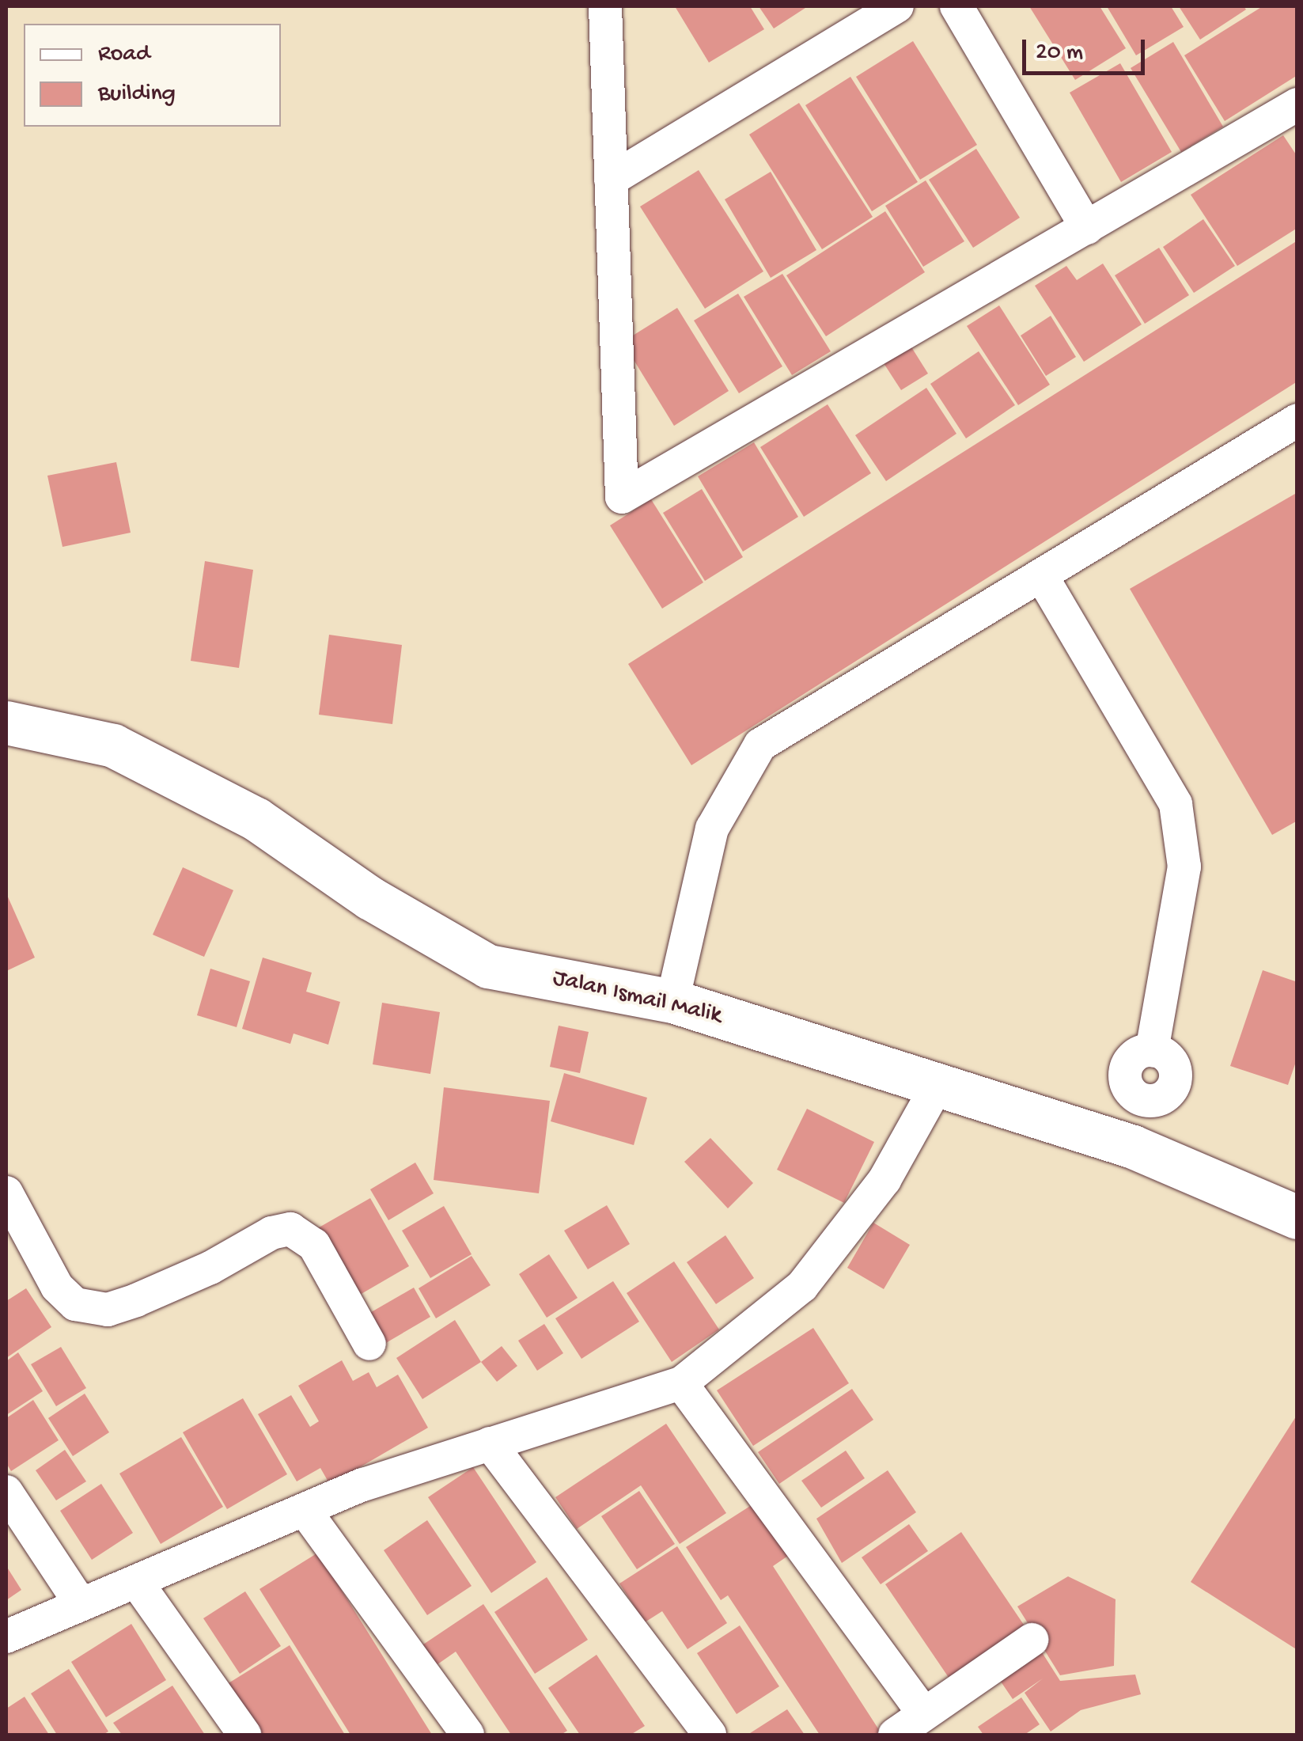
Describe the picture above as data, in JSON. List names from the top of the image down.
{
  "streets": {
    "main road": ["Jalan Ismail Malik"]
  },
  "legend": ["Road", "Building"],
  "scale_bar": "20 m"
}
